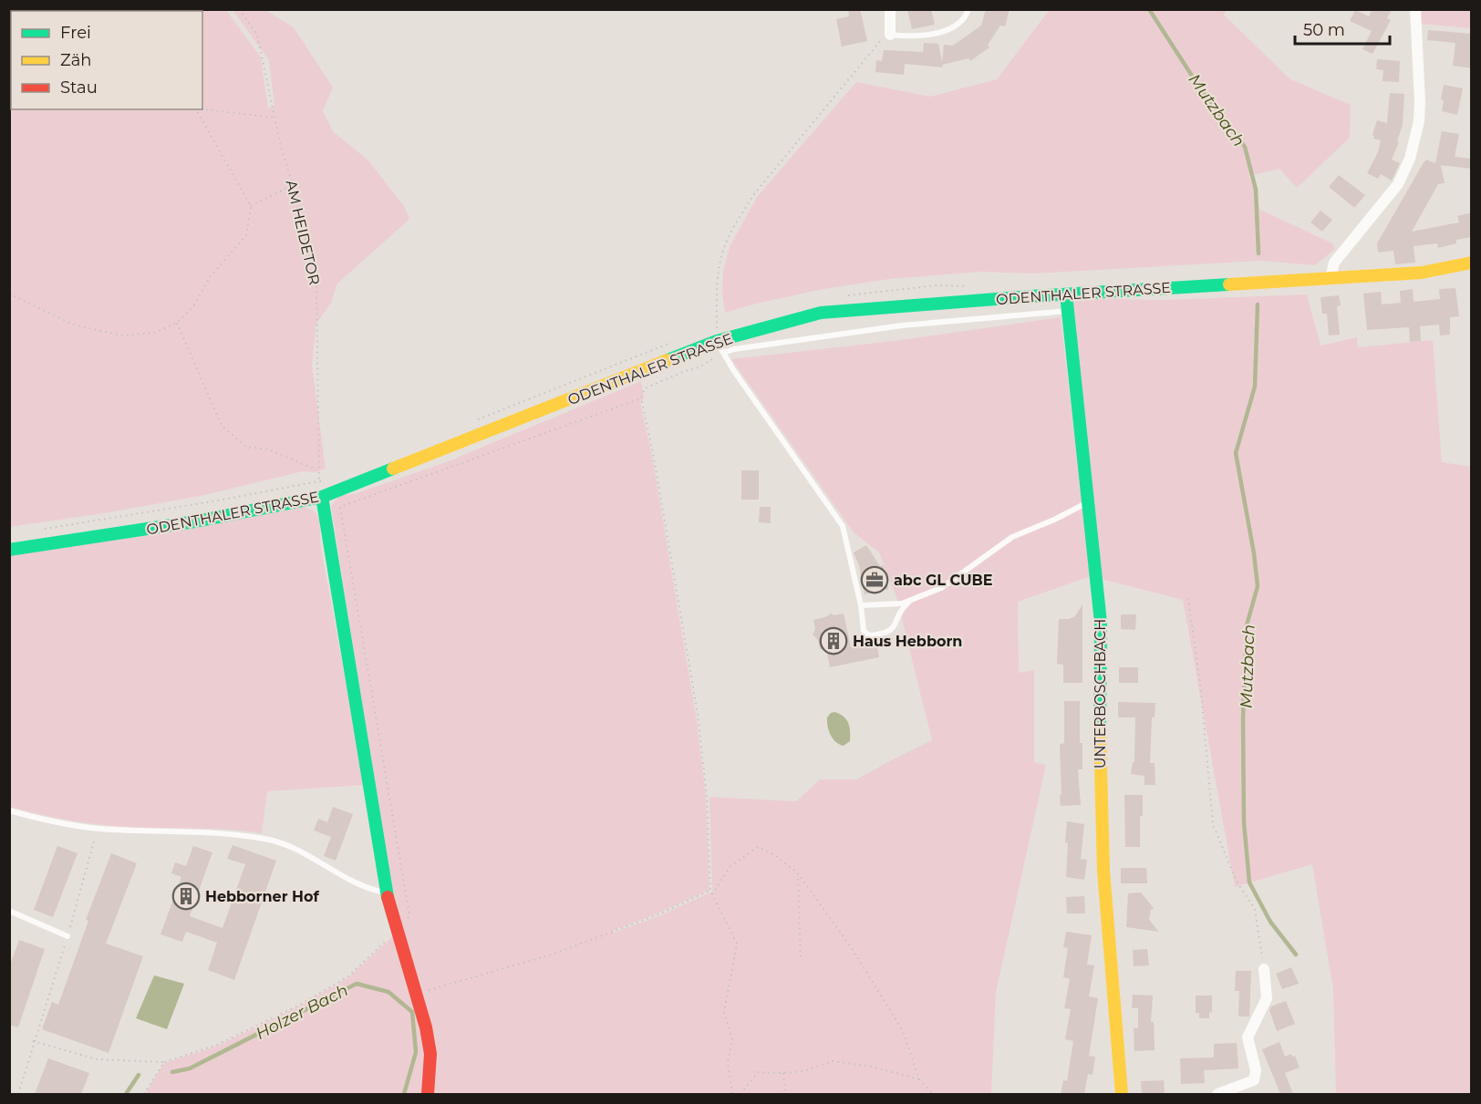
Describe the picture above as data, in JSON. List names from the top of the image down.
{
  "streets": {
    "main road": ["ODENTHALER STRASSE", "UNTERBOSCHBACH"],
    "path": ["AM HEIDETOR"]
  },
  "crossings": [
    ["AM HEIDETOR", "ODENTHALER STRASSE"],
    ["ODENTHALER STRASSE", "UNTERBOSCHBACH"]
  ],
  "water": ["Mutzbach", "Holzer Bach"],
  "places": {
    "office": ["abc GL CUBE"],
    "building": ["Haus Hebborn", "Hebborner Hof"]
  },
  "legend": ["Frei", "Zäh", "Stau"],
  "scale_bar": "50 m"
}
